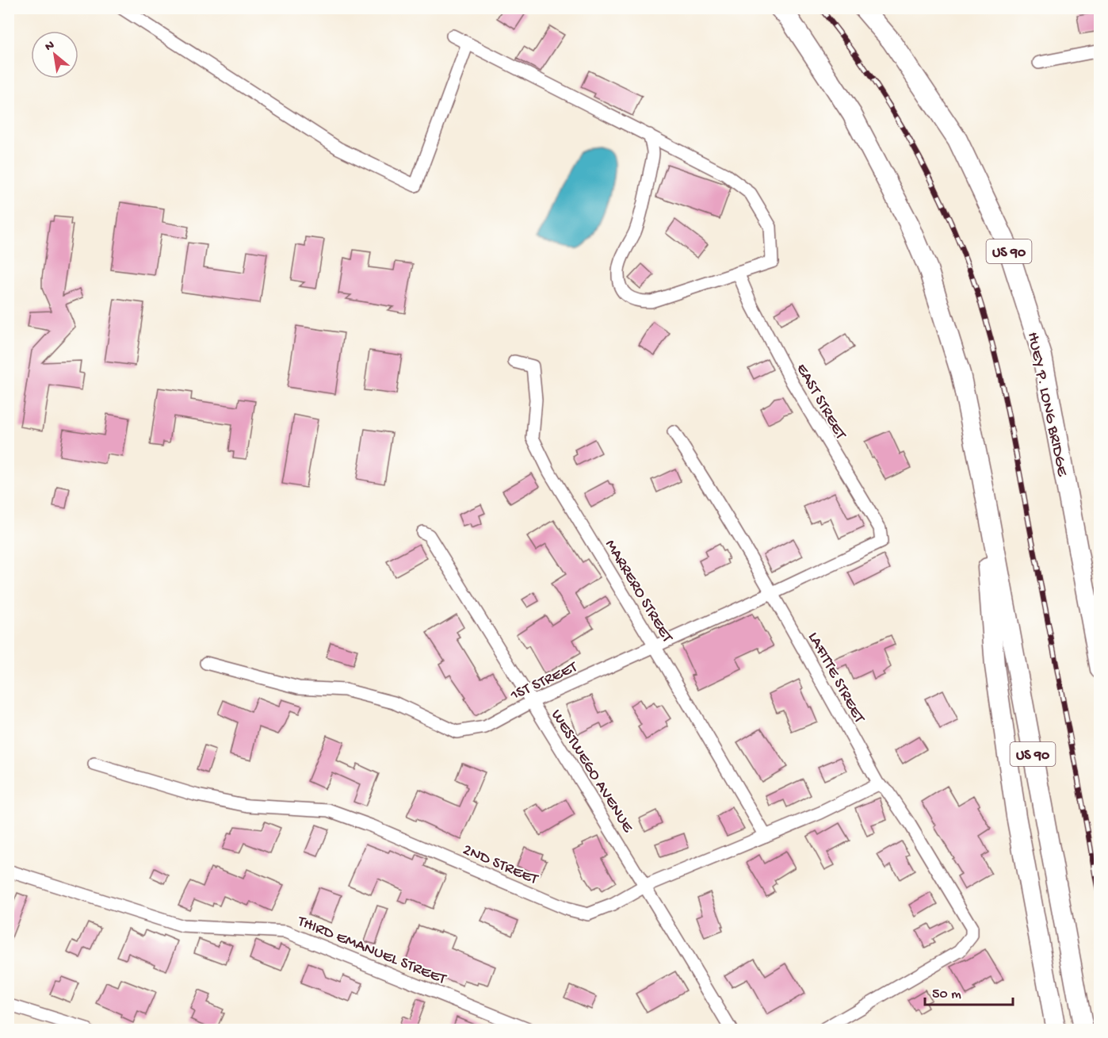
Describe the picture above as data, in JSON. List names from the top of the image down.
{
  "streets": {
    "highway": ["US 90", "HUEY P. LONG BRIDGE"],
    "street": [
      "EAST STREET",
      "MARRERO STREET",
      "LAFITTE STREET",
      "1ST STREET",
      "WESTWEGO AVENUE",
      "2ND STREET",
      "THIRD EMANUEL STREET"
    ]
  },
  "crossings": [
    ["US 90", "HUEY P. LONG BRIDGE"],
    ["EAST STREET", "1ST STREET"],
    ["MARRERO STREET", "1ST STREET"],
    ["MARRERO STREET", "2ND STREET"],
    ["LAFITTE STREET", "1ST STREET"],
    ["LAFITTE STREET", "2ND STREET"],
    ["1ST STREET", "WESTWEGO AVENUE"],
    ["WESTWEGO AVENUE", "2ND STREET"]
  ],
  "scale_bar": "50 m",
  "north": "top left"
}
